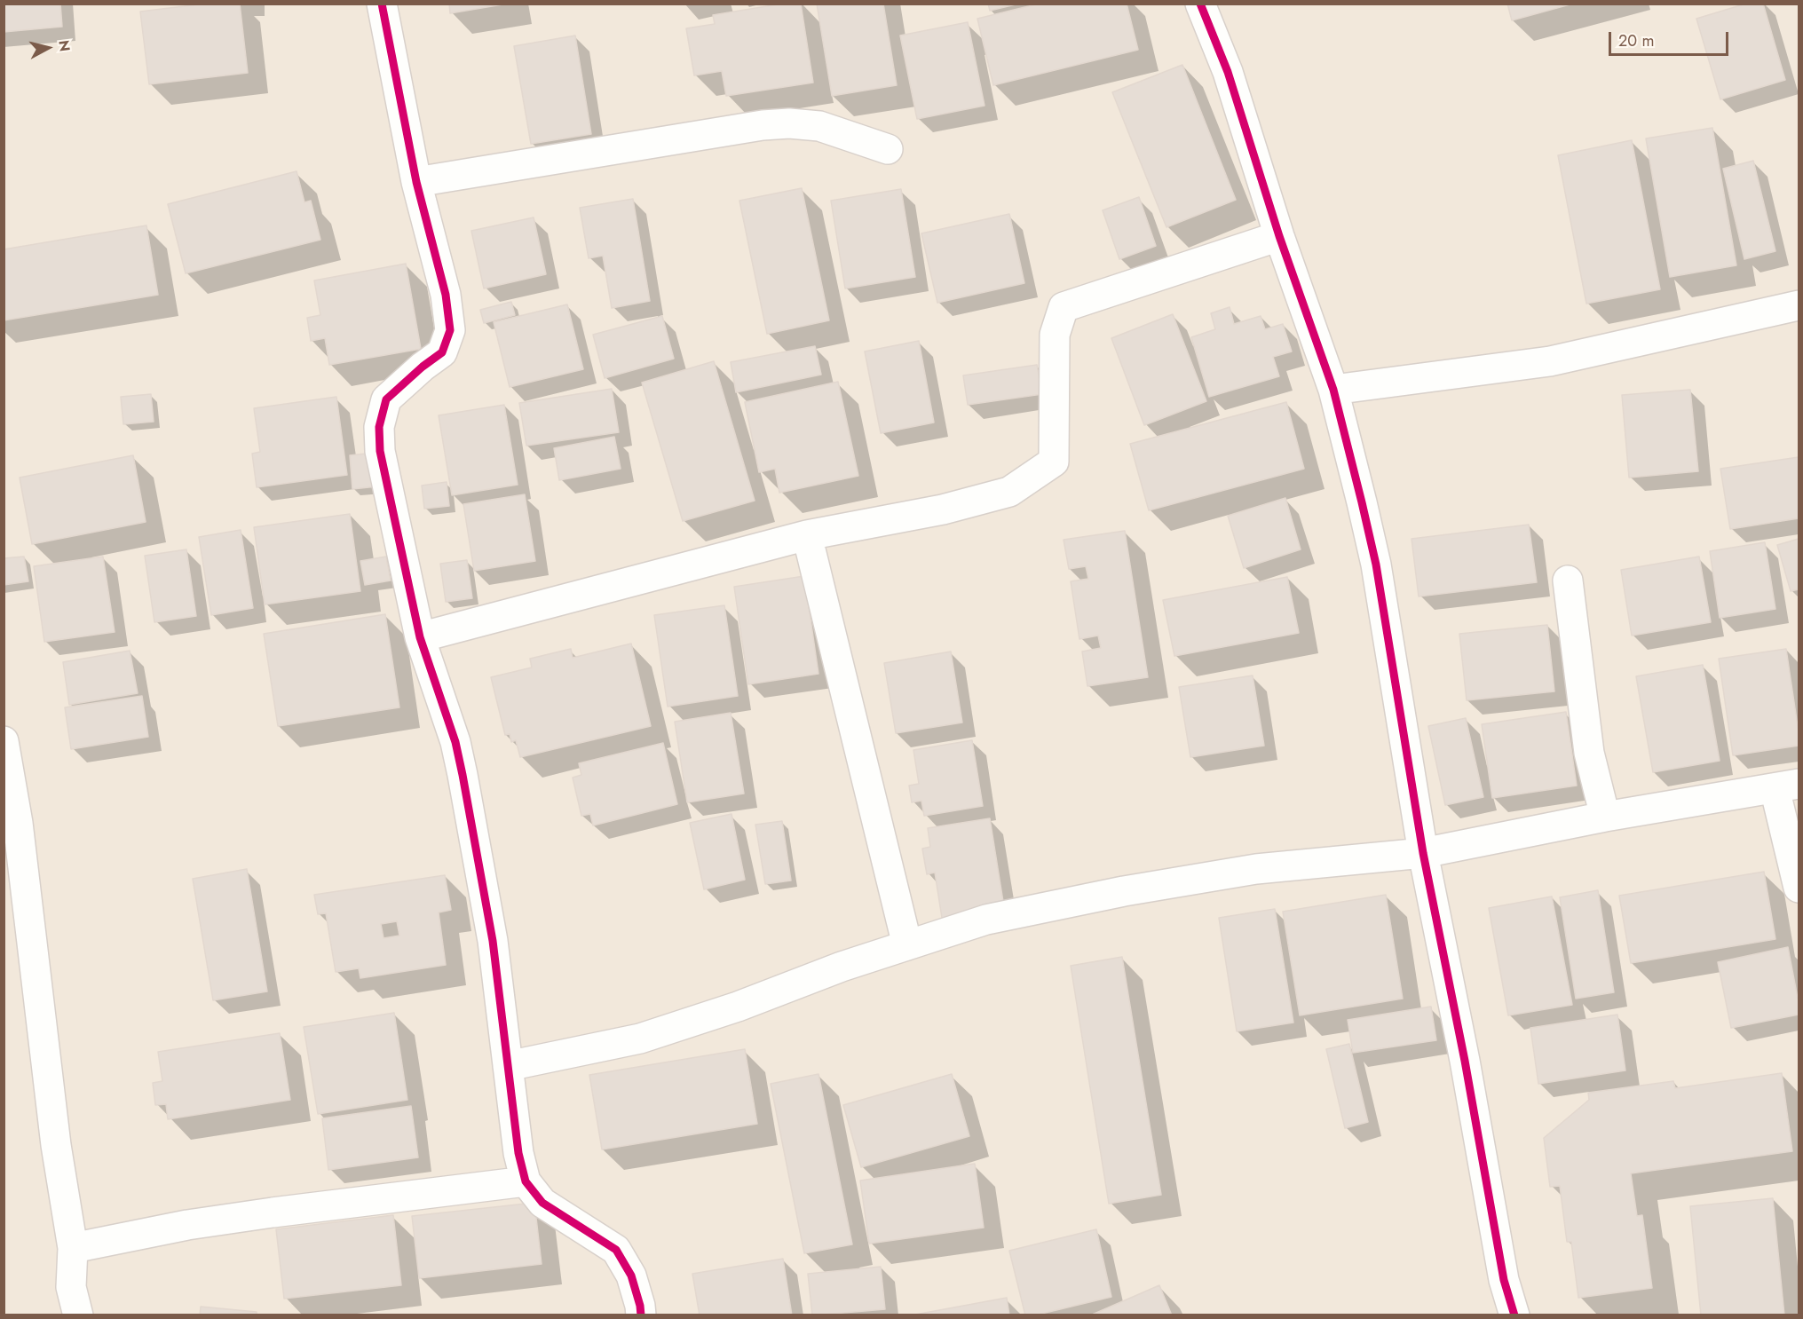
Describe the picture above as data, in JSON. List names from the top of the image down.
{
  "scale_bar": "20 m",
  "north": "right"
}
